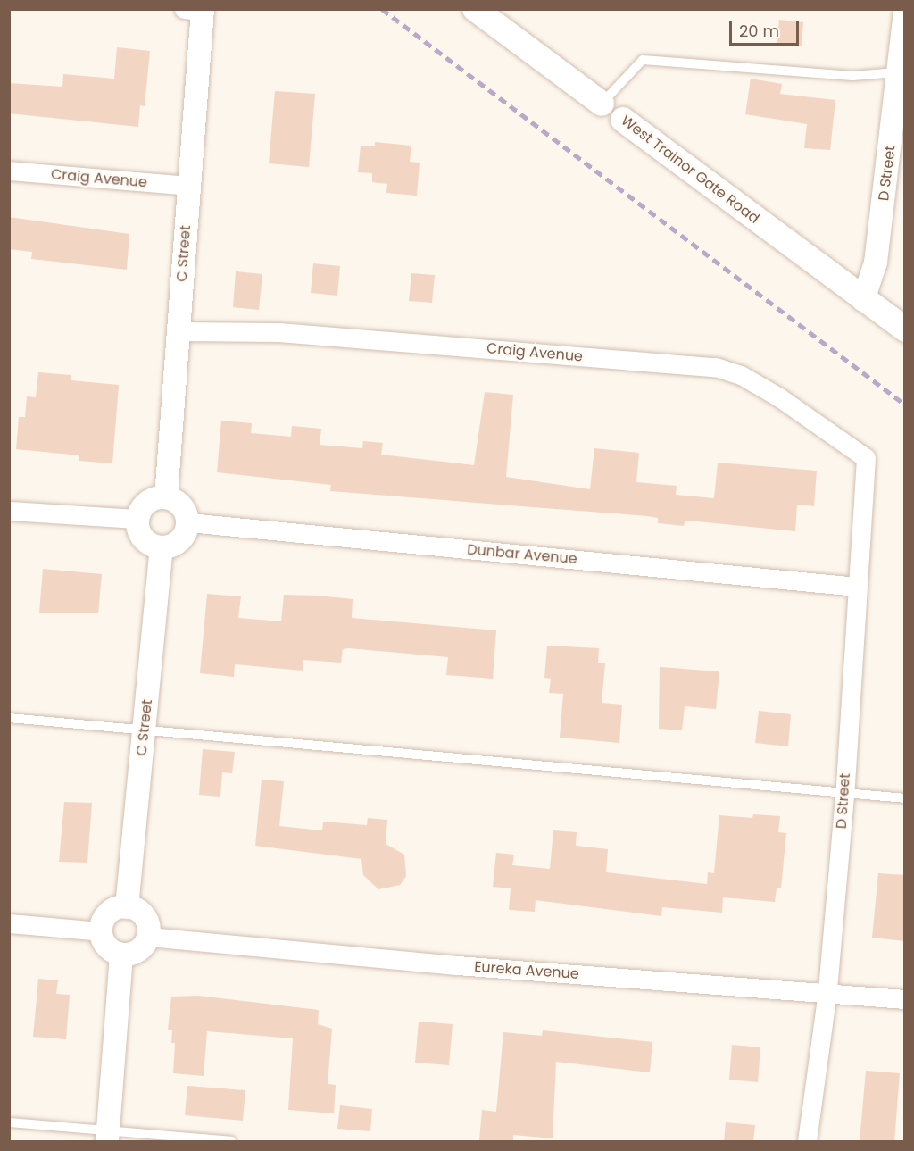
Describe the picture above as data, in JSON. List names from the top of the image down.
{
  "streets": {
    "main road": ["West Trainor Gate Road"],
    "street": [
      "D Street",
      "Craig Avenue",
      "C Street",
      "Dunbar Avenue",
      "Eureka Avenue"
    ]
  },
  "crossings": [
    ["West Trainor Gate Road", "D Street"],
    ["D Street", "Craig Avenue"],
    ["D Street", "Dunbar Avenue"],
    ["D Street", "Eureka Avenue"],
    ["Craig Avenue", "C Street"],
    ["C Street", "Dunbar Avenue"],
    ["C Street", "Eureka Avenue"]
  ],
  "scale_bar": "20 m"
}
